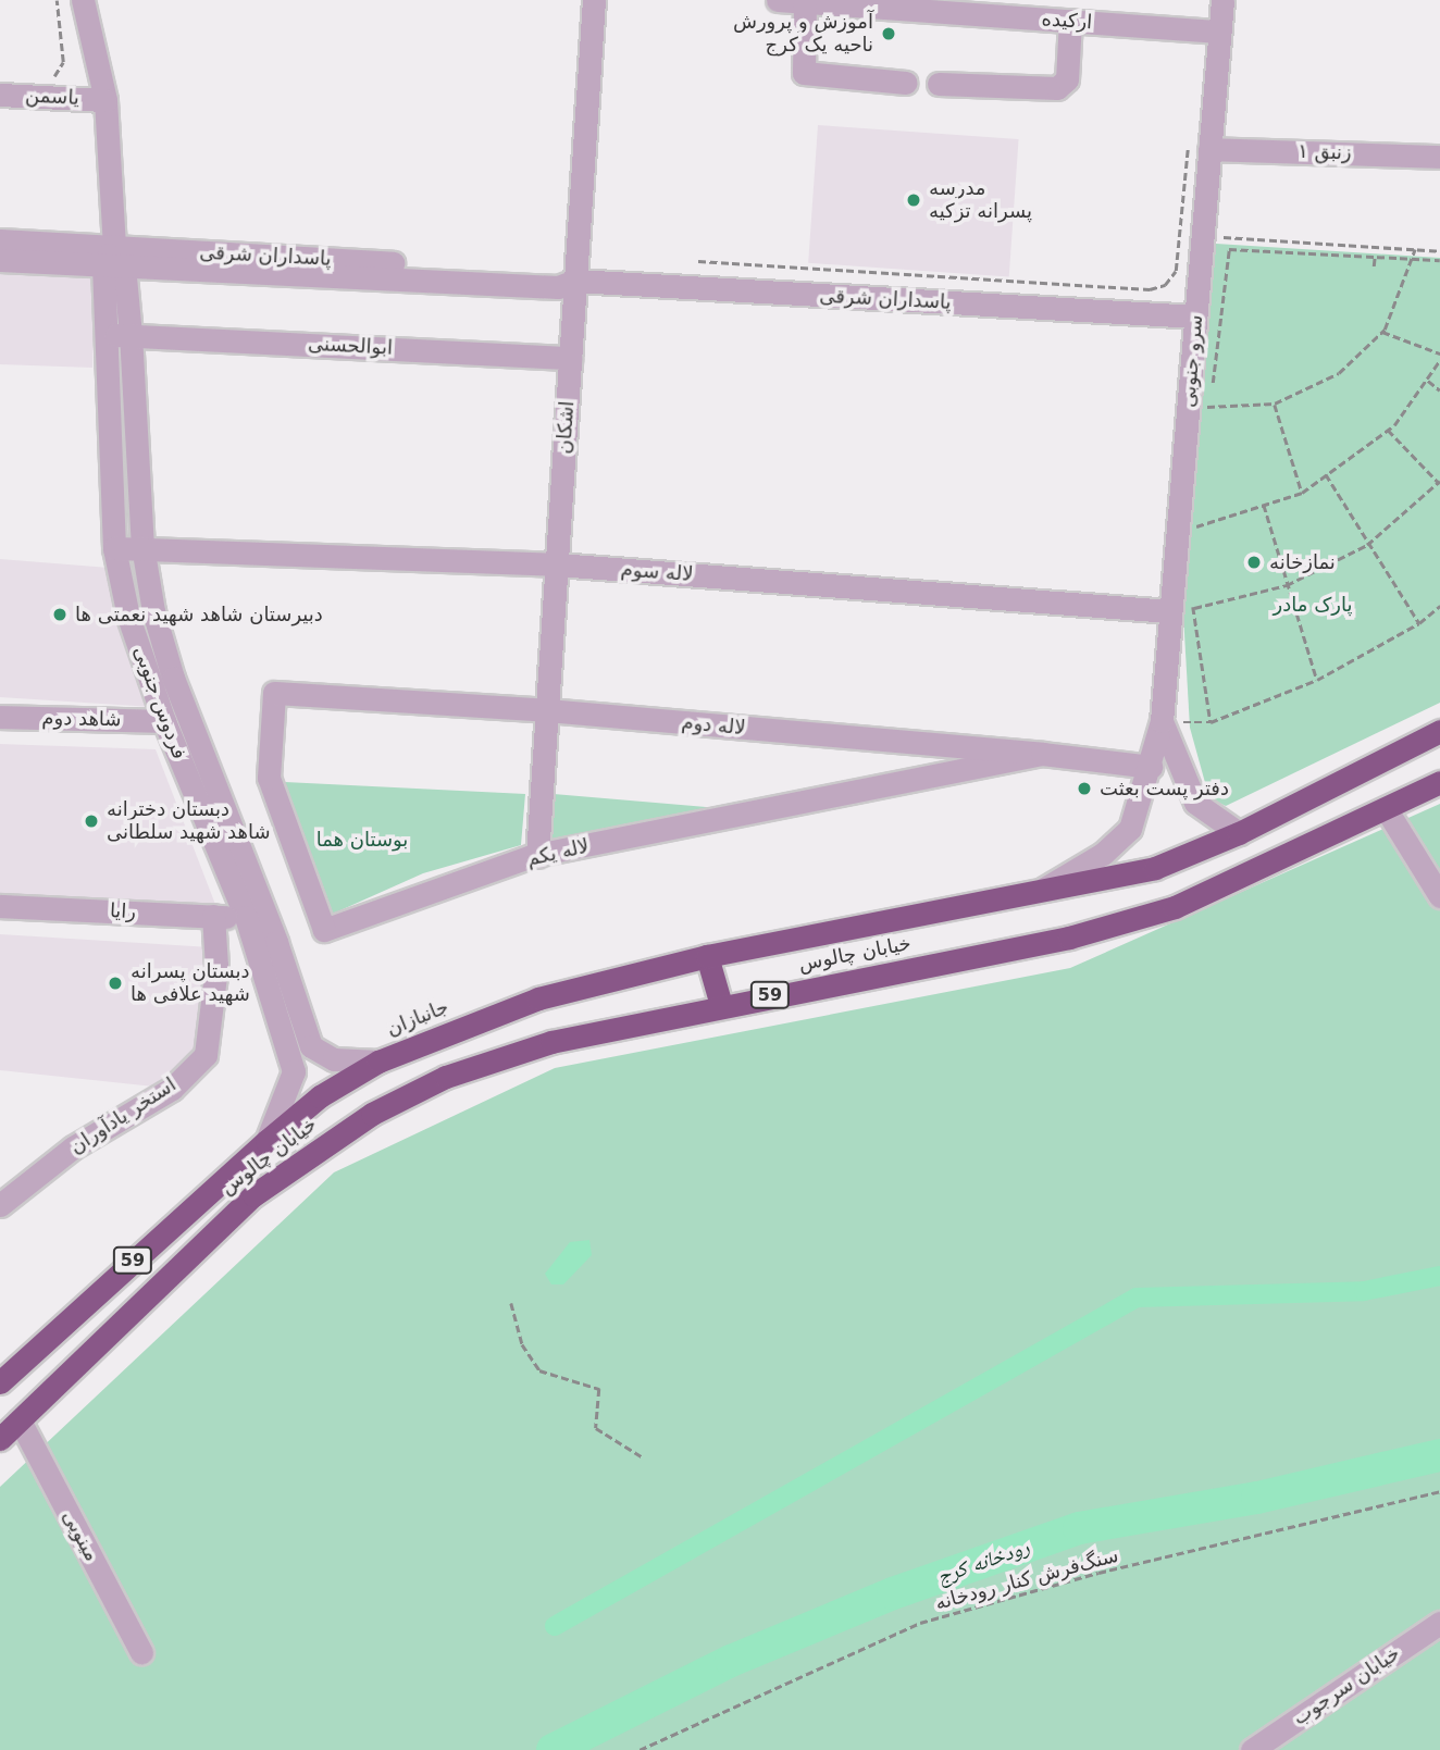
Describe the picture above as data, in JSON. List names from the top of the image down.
{
  "streets": {
    "highway": ["خیابان چالوس", "59", "جانبازان"],
    "street": [
      "ارکیده",
      "یاسمن",
      "زنبق ۱",
      "پاسداران شرقی",
      "ابوالحسنی",
      "سرو جنوبی",
      "اشکان",
      "لاله سوم",
      "فردوس جنوبی",
      "شاهد دوم",
      "لاله دوم",
      "لاله یکم",
      "رایا",
      "استخر یادآوران",
      "مینویی",
      "خیابان سرجوب"
    ],
    "path": ["سنگ‌فرش کنار رودخانه"]
  },
  "crossings": [
    ["ارکیده", "سرو جنوبی"],
    ["یاسمن", "فردوس جنوبی"],
    ["زنبق ۱", "سرو جنوبی"],
    ["پاسداران شرقی", "سرو جنوبی"],
    ["پاسداران شرقی", "اشکان"],
    ["پاسداران شرقی", "فردوس جنوبی"],
    ["ابوالحسنی", "اشکان"],
    ["ابوالحسنی", "فردوس جنوبی"],
    ["سرو جنوبی", "لاله سوم"],
    ["سرو جنوبی", "لاله دوم"],
    ["سرو جنوبی", "59"],
    ["سرو جنوبی", "جانبازان"],
    ["اشکان", "لاله سوم"],
    ["اشکان", "لاله دوم"],
    ["اشکان", "لاله یکم"],
    ["لاله سوم", "فردوس جنوبی"],
    ["فردوس جنوبی", "شاهد دوم"],
    ["فردوس جنوبی", "رایا"],
    ["فردوس جنوبی", "جانبازان"],
    ["لاله دوم", "لاله یکم"],
    ["رایا", "استخر یادآوران"],
    ["خیابان چالوس", "59"],
    ["خیابان چالوس", "مینویی"],
    ["59", "جانبازان"],
    ["59", "مینویی"]
  ],
  "water": ["رودخانه کرج"],
  "parks": ["پارک مادر", "بوستان هما"],
  "places": [
    "آموزش و پرورش ناحیه یک کرج",
    "مدرسه پسرانه تزکیه",
    "نمازخانه",
    "دبیرستان شاهد شهید نعمتی ها",
    "دفتر پست بعثت",
    "دبستان دخترانه شاهد شهید سلطانی",
    "دبستان پسرانه شهید علافی ها"
  ]
}
